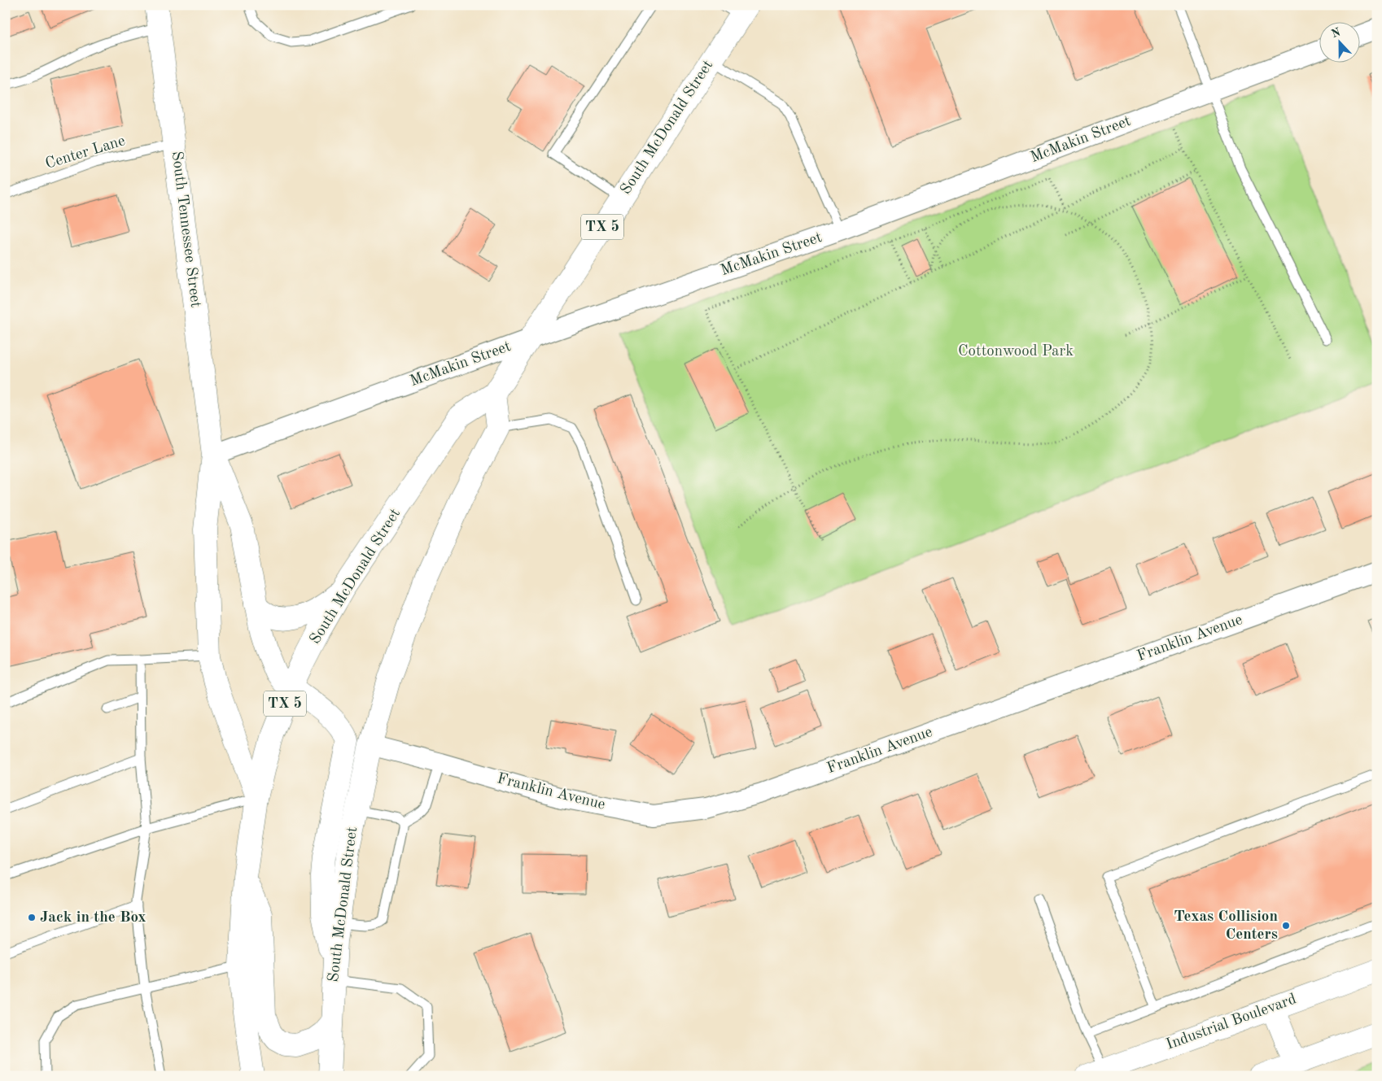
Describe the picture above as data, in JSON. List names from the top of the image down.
{
  "streets": {
    "main road": [
      "South McDonald Street",
      "TX 5",
      "South Tennessee Street",
      "Industrial Boulevard"
    ],
    "street": ["McMakin Street", "Franklin Avenue"],
    "lane": ["Center Lane"]
  },
  "crossings": [
    ["South McDonald Street", "McMakin Street"],
    ["South McDonald Street", "South Tennessee Street"],
    ["South McDonald Street", "Franklin Avenue"],
    ["McMakin Street", "South Tennessee Street"],
    ["Center Lane", "South Tennessee Street"]
  ],
  "parks": ["Cottonwood Park"],
  "places": ["Jack in the Box", "Texas Collision Centers"],
  "north": "top"
}
